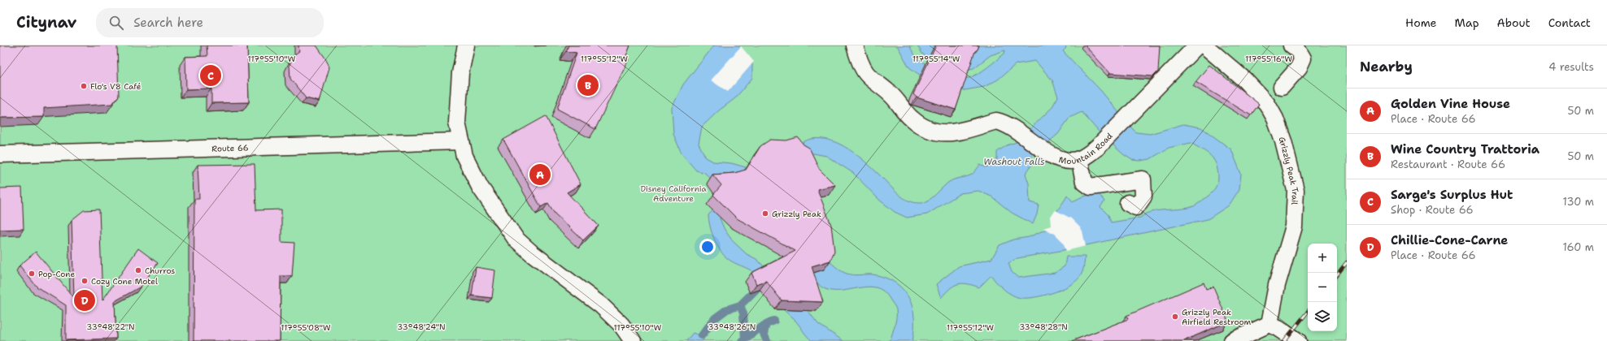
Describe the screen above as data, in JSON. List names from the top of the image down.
{
  "streets": {
    "street": ["Mountain Road", "Route 66", "Grizzly Peak Trail"]
  },
  "water": ["Washout Falls"],
  "parks": ["Disney California Adventure"],
  "places": [
    "Flo's V8 Café",
    "Grizzly Peak",
    "Churros",
    "Pop-Cone",
    "Cozy Cone Motel",
    "Grizzly Peak Airfield Restroom"
  ],
  "page": {
    "header": "Citynav",
    "search": "Search here",
    "nav": [
      "Home",
      "Map",
      "About",
      "Contact"
    ],
    "heading": ["Nearby", "4 results"],
    "pins": [
      "C",
      "B",
      "A",
      "D"
    ],
    "list": [
      {
        "mark": "A",
        "name": "Golden Vine House",
        "note": "Place · Route 66",
        "value": "50 m"
      },
      {
        "mark": "B",
        "name": "Wine Country Trattoria",
        "note": "Restaurant · Route 66",
        "value": "50 m"
      },
      {
        "mark": "C",
        "name": "Sarge's Surplus Hut",
        "note": "Shop · Route 66",
        "value": "130 m"
      },
      {
        "mark": "D",
        "name": "Chillie-Cone-Carne",
        "note": "Place · Route 66",
        "value": "160 m"
      }
    ],
    "map_buttons": ["+", "−"]
  },
  "coordinates": [
    "117°55'10\"W",
    "117°55'12\"W",
    "117°55'14\"W",
    "117°55'16\"W",
    "33°48'22\"N",
    "33°48'24\"N",
    "33°48'26\"N",
    "33°48'28\"N",
    "117°55'08\"W"
  ]
}
